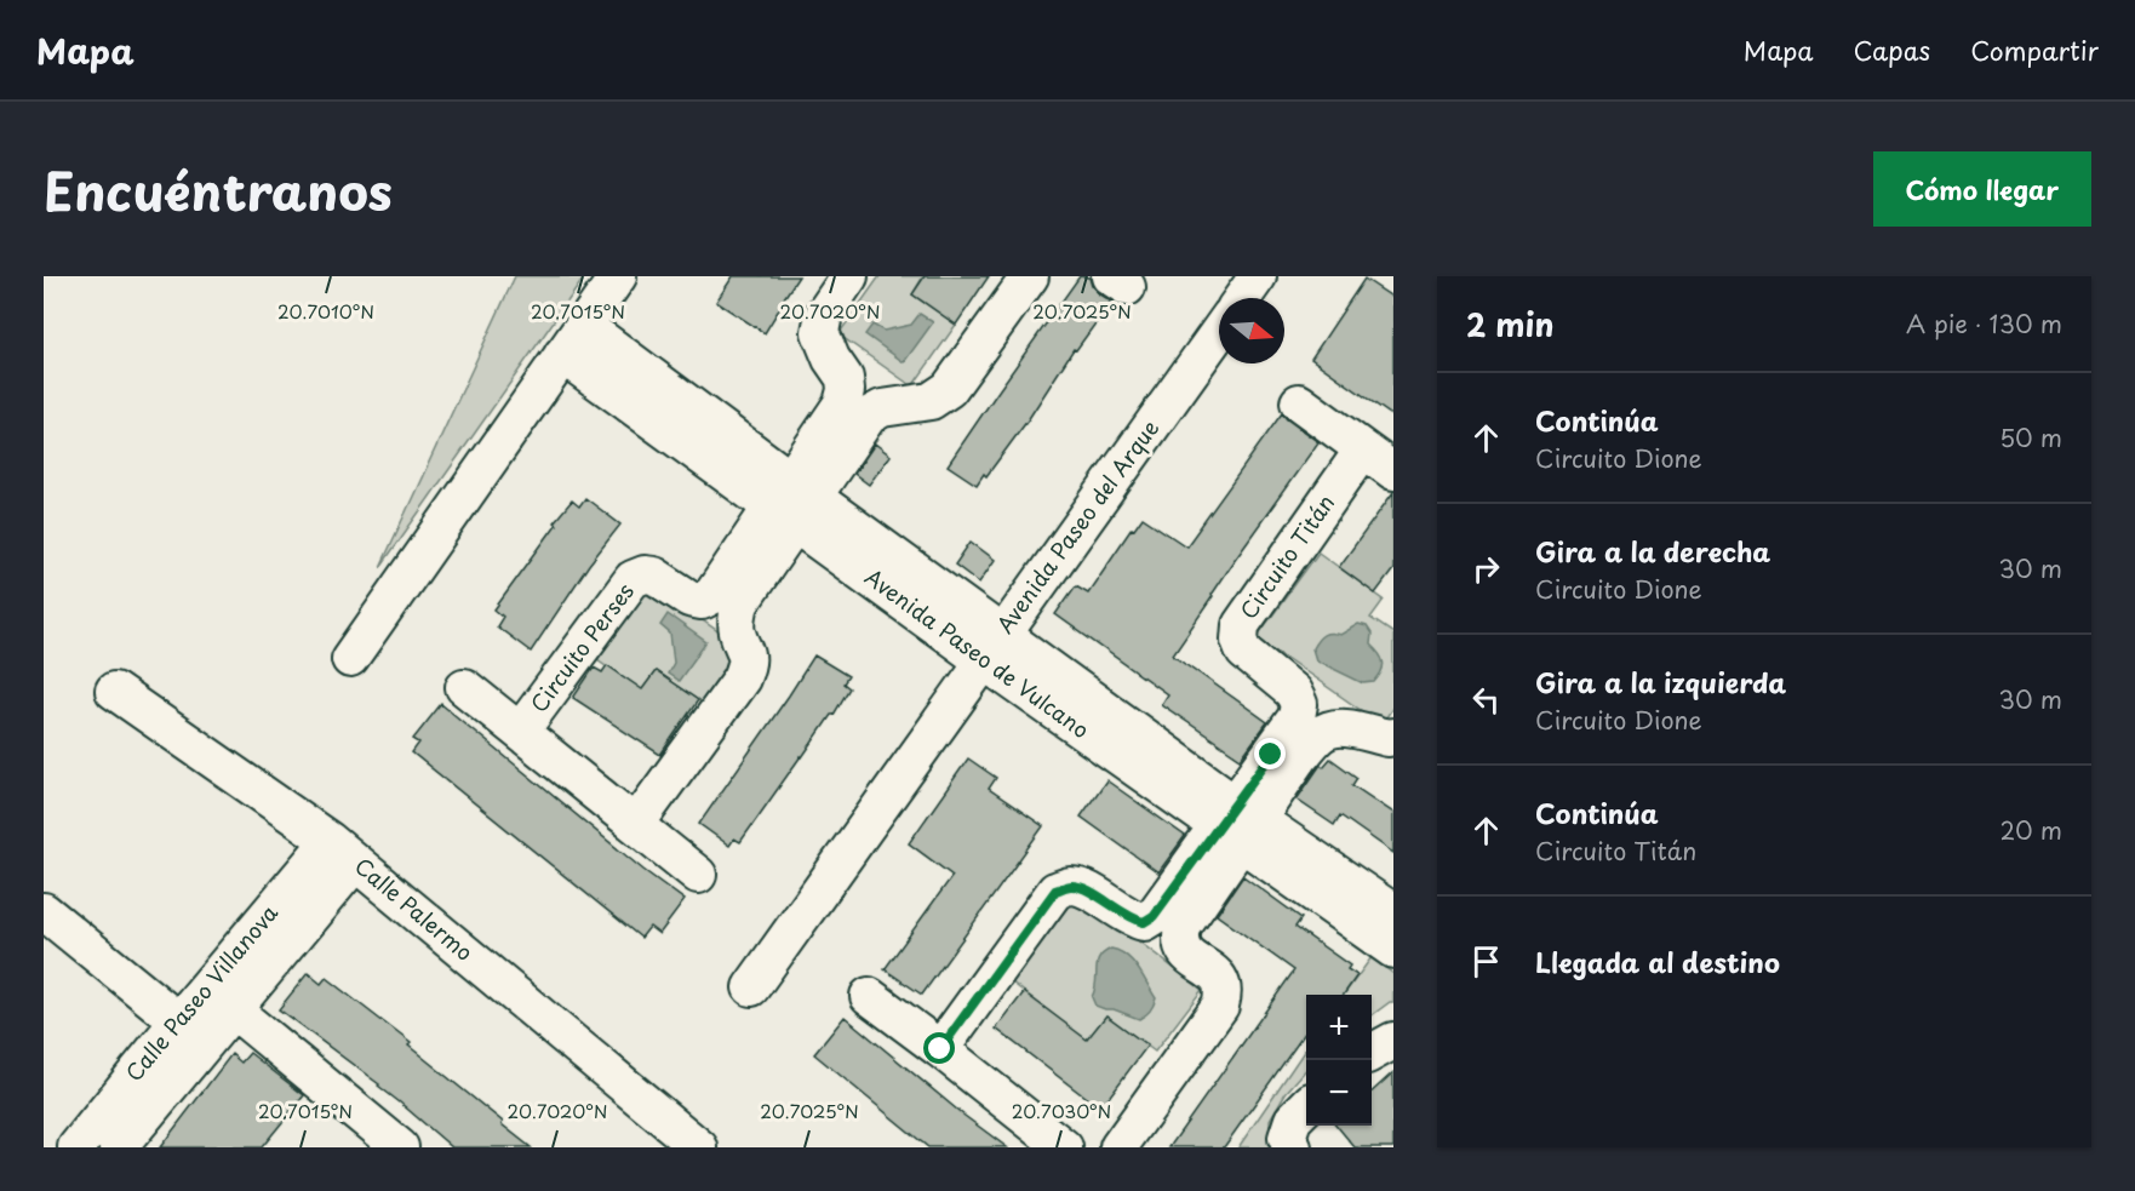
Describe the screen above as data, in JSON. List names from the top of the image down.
{
  "streets": {
    "street": [
      "Avenida Paseo del Arque",
      "Circuito Titán",
      "Circuito Perses",
      "Avenida Paseo de Vulcano",
      "Calle Palermo",
      "Calle Paseo Villanova"
    ]
  },
  "crossings": [
    ["Avenida Paseo del Arque", "Avenida Paseo de Vulcano"],
    ["Circuito Titán", "Avenida Paseo de Vulcano"],
    ["Circuito Perses", "Avenida Paseo de Vulcano"],
    ["Calle Palermo", "Calle Paseo Villanova"]
  ],
  "north": "right",
  "page": {
    "header": "Mapa",
    "nav": ["Mapa", "Capas", "Compartir"],
    "title": "Encuéntranos",
    "buttons": "Cómo llegar",
    "heading": ["2 min", "A pie · 130 m"],
    "list": [
      ["Continúa", "Circuito Dione", "50 m"],
      ["Gira a la derecha", "Circuito Dione", "30 m"],
      ["Gira a la izquierda", "Circuito Dione", "30 m"],
      ["Continúa", "Circuito Titán", "20 m"],
      "Llegada al destino"
    ],
    "map_buttons": ["+", "−"]
  },
  "coordinates": [
    "20.7010°N",
    "20.7015°N",
    "20.7020°N",
    "20.7025°N",
    "20.7030°N"
  ]
}
